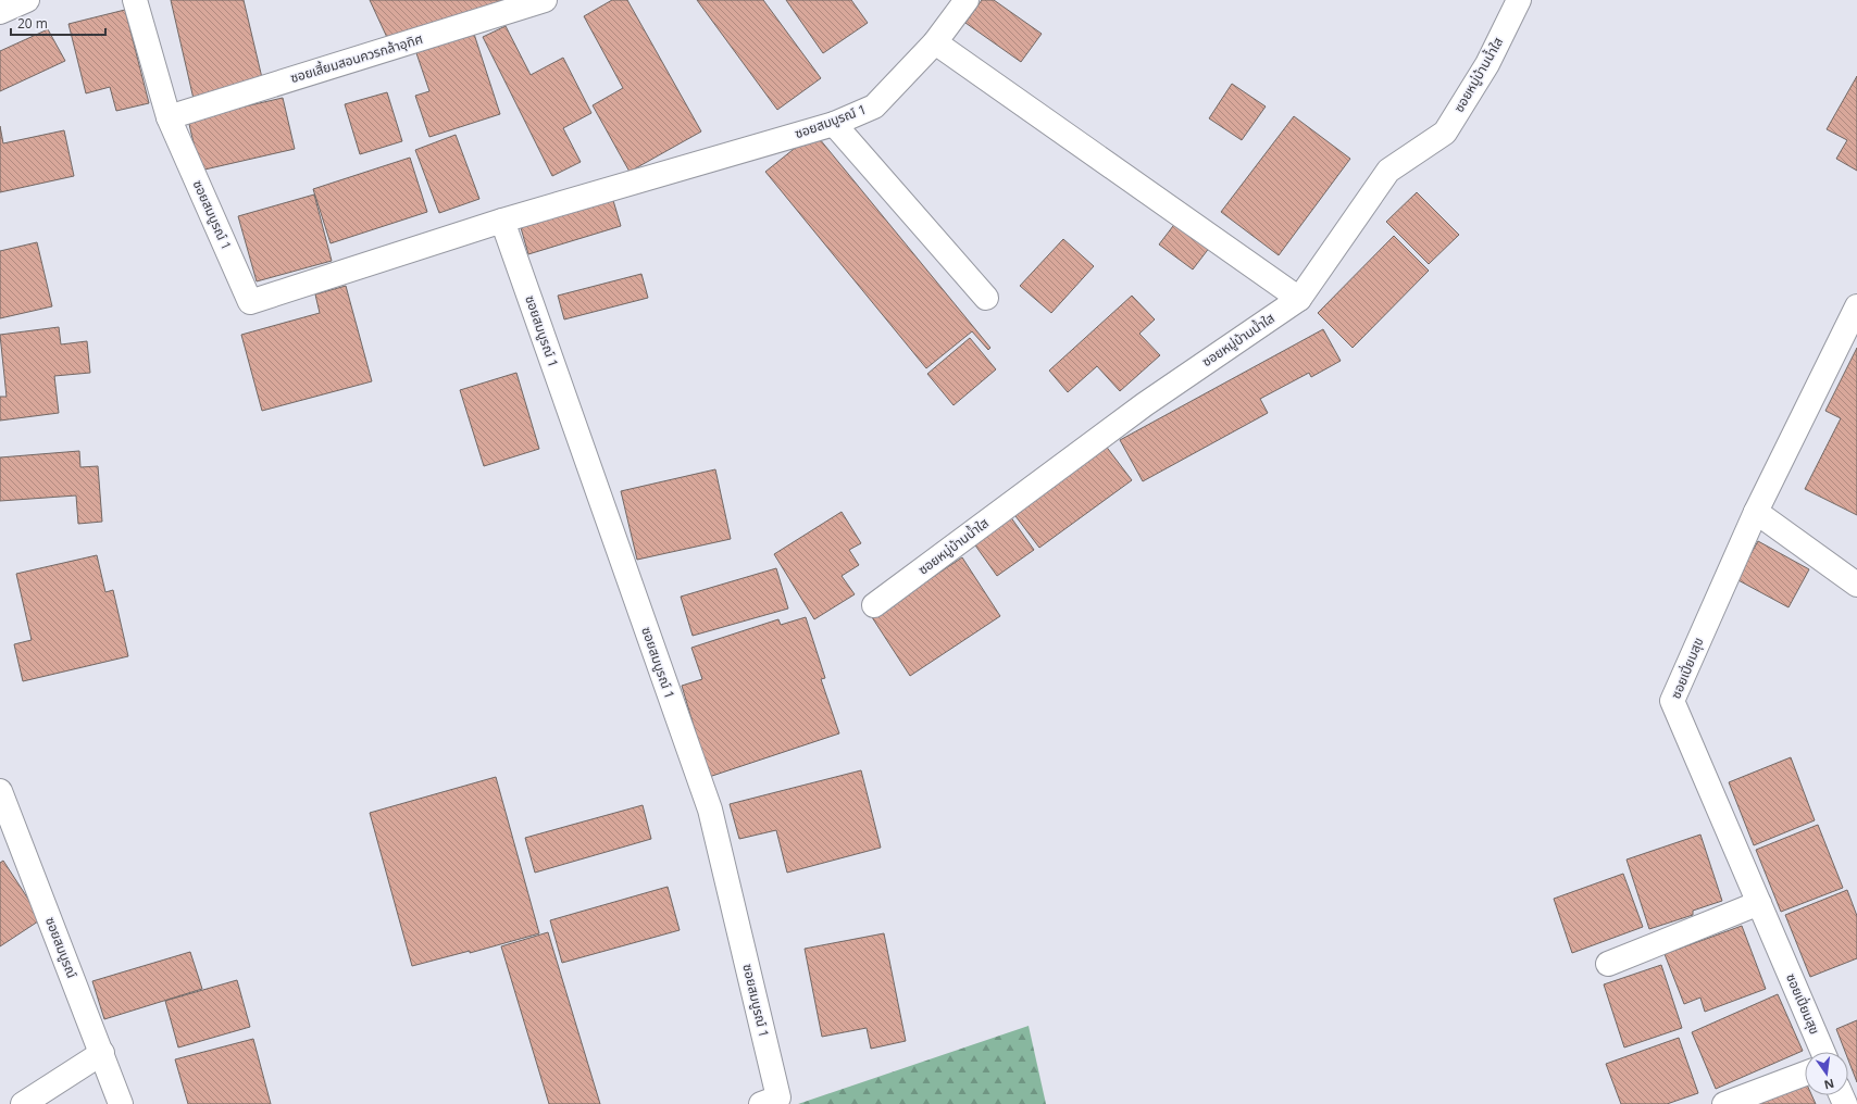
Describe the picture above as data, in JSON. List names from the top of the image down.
{
  "streets": {
    "street": [
      "ซอยเสี้ยมสอนควรกล้าอุทิศ",
      "ซอยหมู่บ้านน้ำใส",
      "ซอยสมบูรณ์ 1",
      "ซอยเปี่ยมสุข",
      "ซอยสมบูรณ์"
    ]
  },
  "crossings": [
    ["ซอยเสี้ยมสอนควรกล้าอุทิศ", "ซอยสมบูรณ์ 1"]
  ],
  "scale_bar": "20 m",
  "north": "bottom"
}
